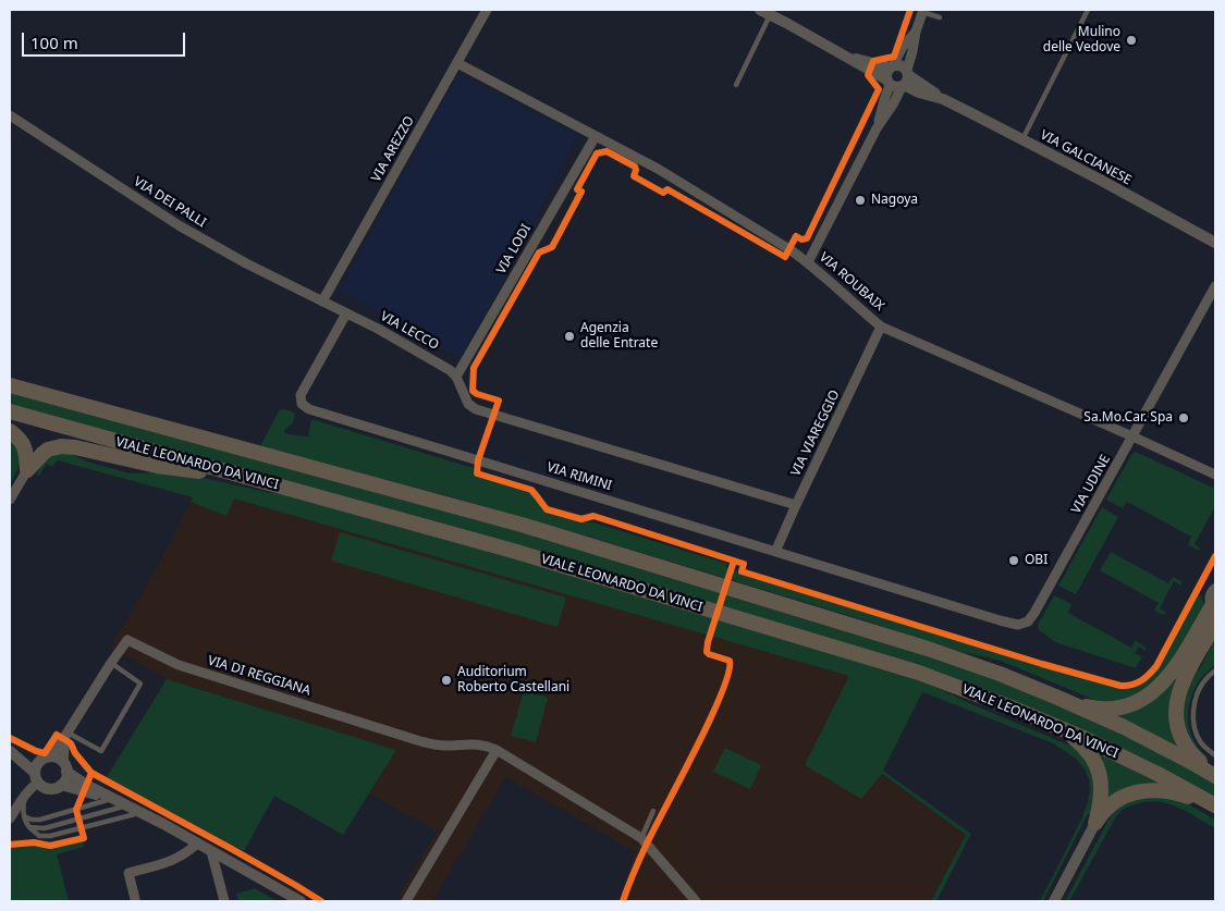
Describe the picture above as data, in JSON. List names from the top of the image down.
{
  "streets": {
    "highway": ["VIALE LEONARDO DA VINCI"],
    "street": [
      "VIA AREZZO",
      "VIA GALCIANESE",
      "VIA DEI PALLI",
      "VIA LODI",
      "VIA ROUBAIX",
      "VIA LECCO",
      "VIA VIAREGGIO",
      "VIA RIMINI",
      "VIA UDINE",
      "VIA DI REGGIANA"
    ]
  },
  "crossings": [
    ["VIA AREZZO", "VIA DEI PALLI"],
    ["VIA AREZZO", "VIA ROUBAIX"],
    ["VIA DEI PALLI", "VIA LECCO"],
    ["VIA DEI PALLI", "VIA RIMINI"],
    ["VIA LODI", "VIA ROUBAIX"],
    ["VIA LODI", "VIA LECCO"],
    ["VIA ROUBAIX", "VIA VIAREGGIO"],
    ["VIA ROUBAIX", "VIA UDINE"],
    ["VIA LECCO", "VIA RIMINI"],
    ["VIA VIAREGGIO", "VIA RIMINI"],
    ["VIA RIMINI", "VIA UDINE"]
  ],
  "places": [
    "Mulino delle Vedove",
    "Nagoya",
    "Agenzia delle Entrate",
    "Sa.Mo.Car. Spa",
    "OBI",
    "Auditorium Roberto Castellani"
  ],
  "scale_bar": "100 m"
}
